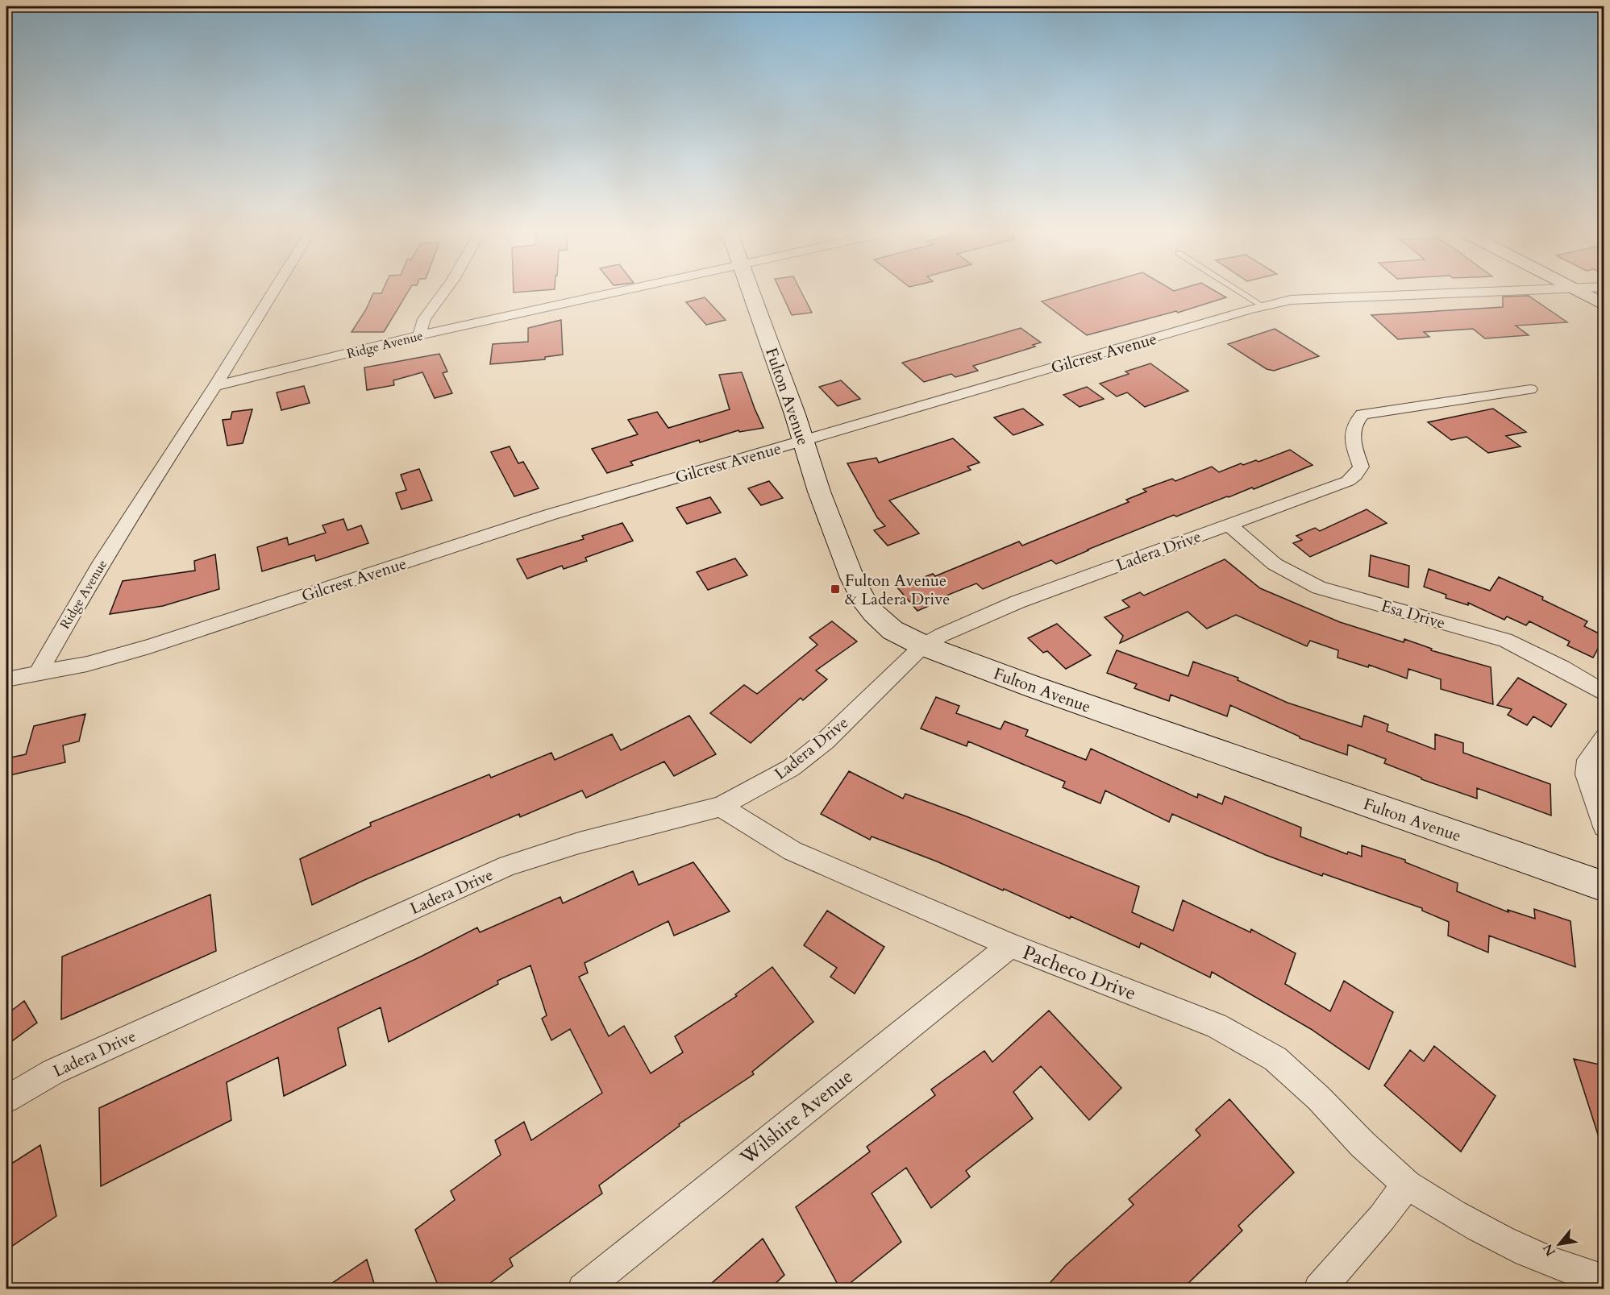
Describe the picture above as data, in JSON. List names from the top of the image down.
{
  "streets": {
    "street": [
      "Ridge Avenue",
      "Gilcrest Avenue",
      "Fulton Avenue",
      "Ladera Drive",
      "Esa Drive",
      "Pacheco Drive",
      "Wilshire Avenue"
    ]
  },
  "crossings": [
    ["Ridge Avenue", "Gilcrest Avenue"],
    ["Gilcrest Avenue", "Fulton Avenue"],
    ["Fulton Avenue", "Ladera Drive"],
    ["Ladera Drive", "Esa Drive"],
    ["Ladera Drive", "Pacheco Drive"],
    ["Pacheco Drive", "Wilshire Avenue"]
  ],
  "places": {
    "transit": ["Fulton Avenue & Ladera Drive"]
  },
  "north": "bottom left"
}
